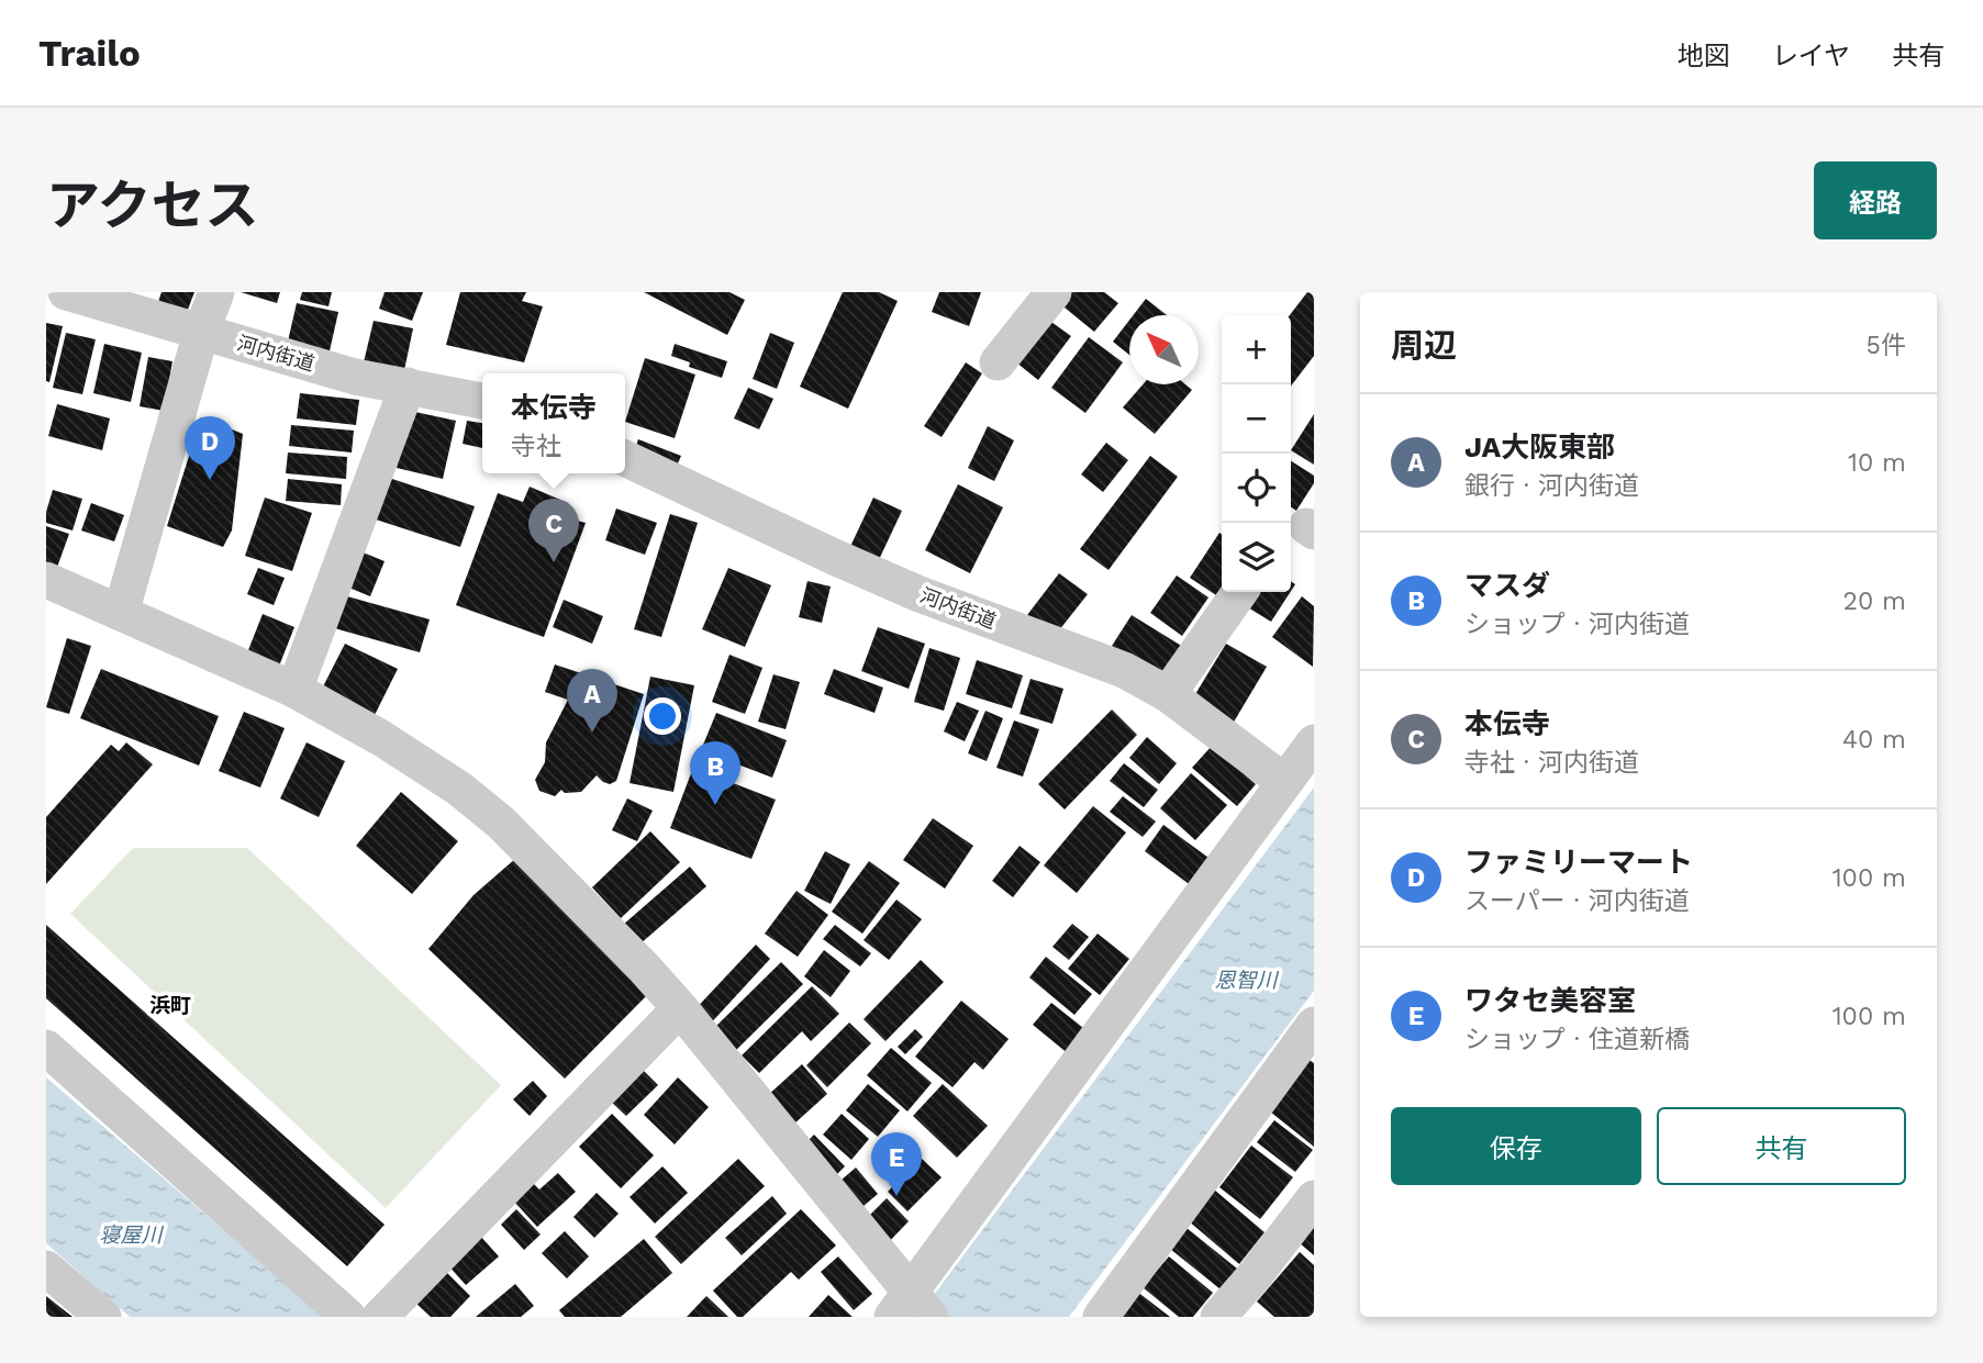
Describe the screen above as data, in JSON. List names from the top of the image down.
{
  "streets": {
    "street": ["河内街道"]
  },
  "districts": ["浜町"],
  "water": ["恩智川", "寝屋川"],
  "north": "top left",
  "page": {
    "header": "Trailo",
    "nav": ["地図", "レイヤ", "共有"],
    "title": "アクセス",
    "buttons": [
      "経路",
      ["保存", "共有"]
    ],
    "heading": ["周辺", "5件"],
    "map_buttons": ["+", "−"],
    "popup": ["本伝寺", "寺社"],
    "list": [
      {
        "mark": "A",
        "name": "JA大阪東部",
        "note": "銀行 · 河内街道",
        "value": "10 m"
      },
      {
        "mark": "B",
        "name": "マスダ",
        "note": "ショップ · 河内街道",
        "value": "20 m"
      },
      {
        "mark": "C",
        "name": "本伝寺",
        "note": "寺社 · 河内街道",
        "value": "40 m"
      },
      {
        "mark": "D",
        "name": "ファミリーマート",
        "note": "スーパー · 河内街道",
        "value": "100 m"
      },
      {
        "mark": "E",
        "name": "ワタセ美容室",
        "note": "ショップ · 住道新橋",
        "value": "100 m"
      }
    ],
    "pins": [
      "D",
      "C",
      "A",
      "B",
      "E"
    ]
  }
}
